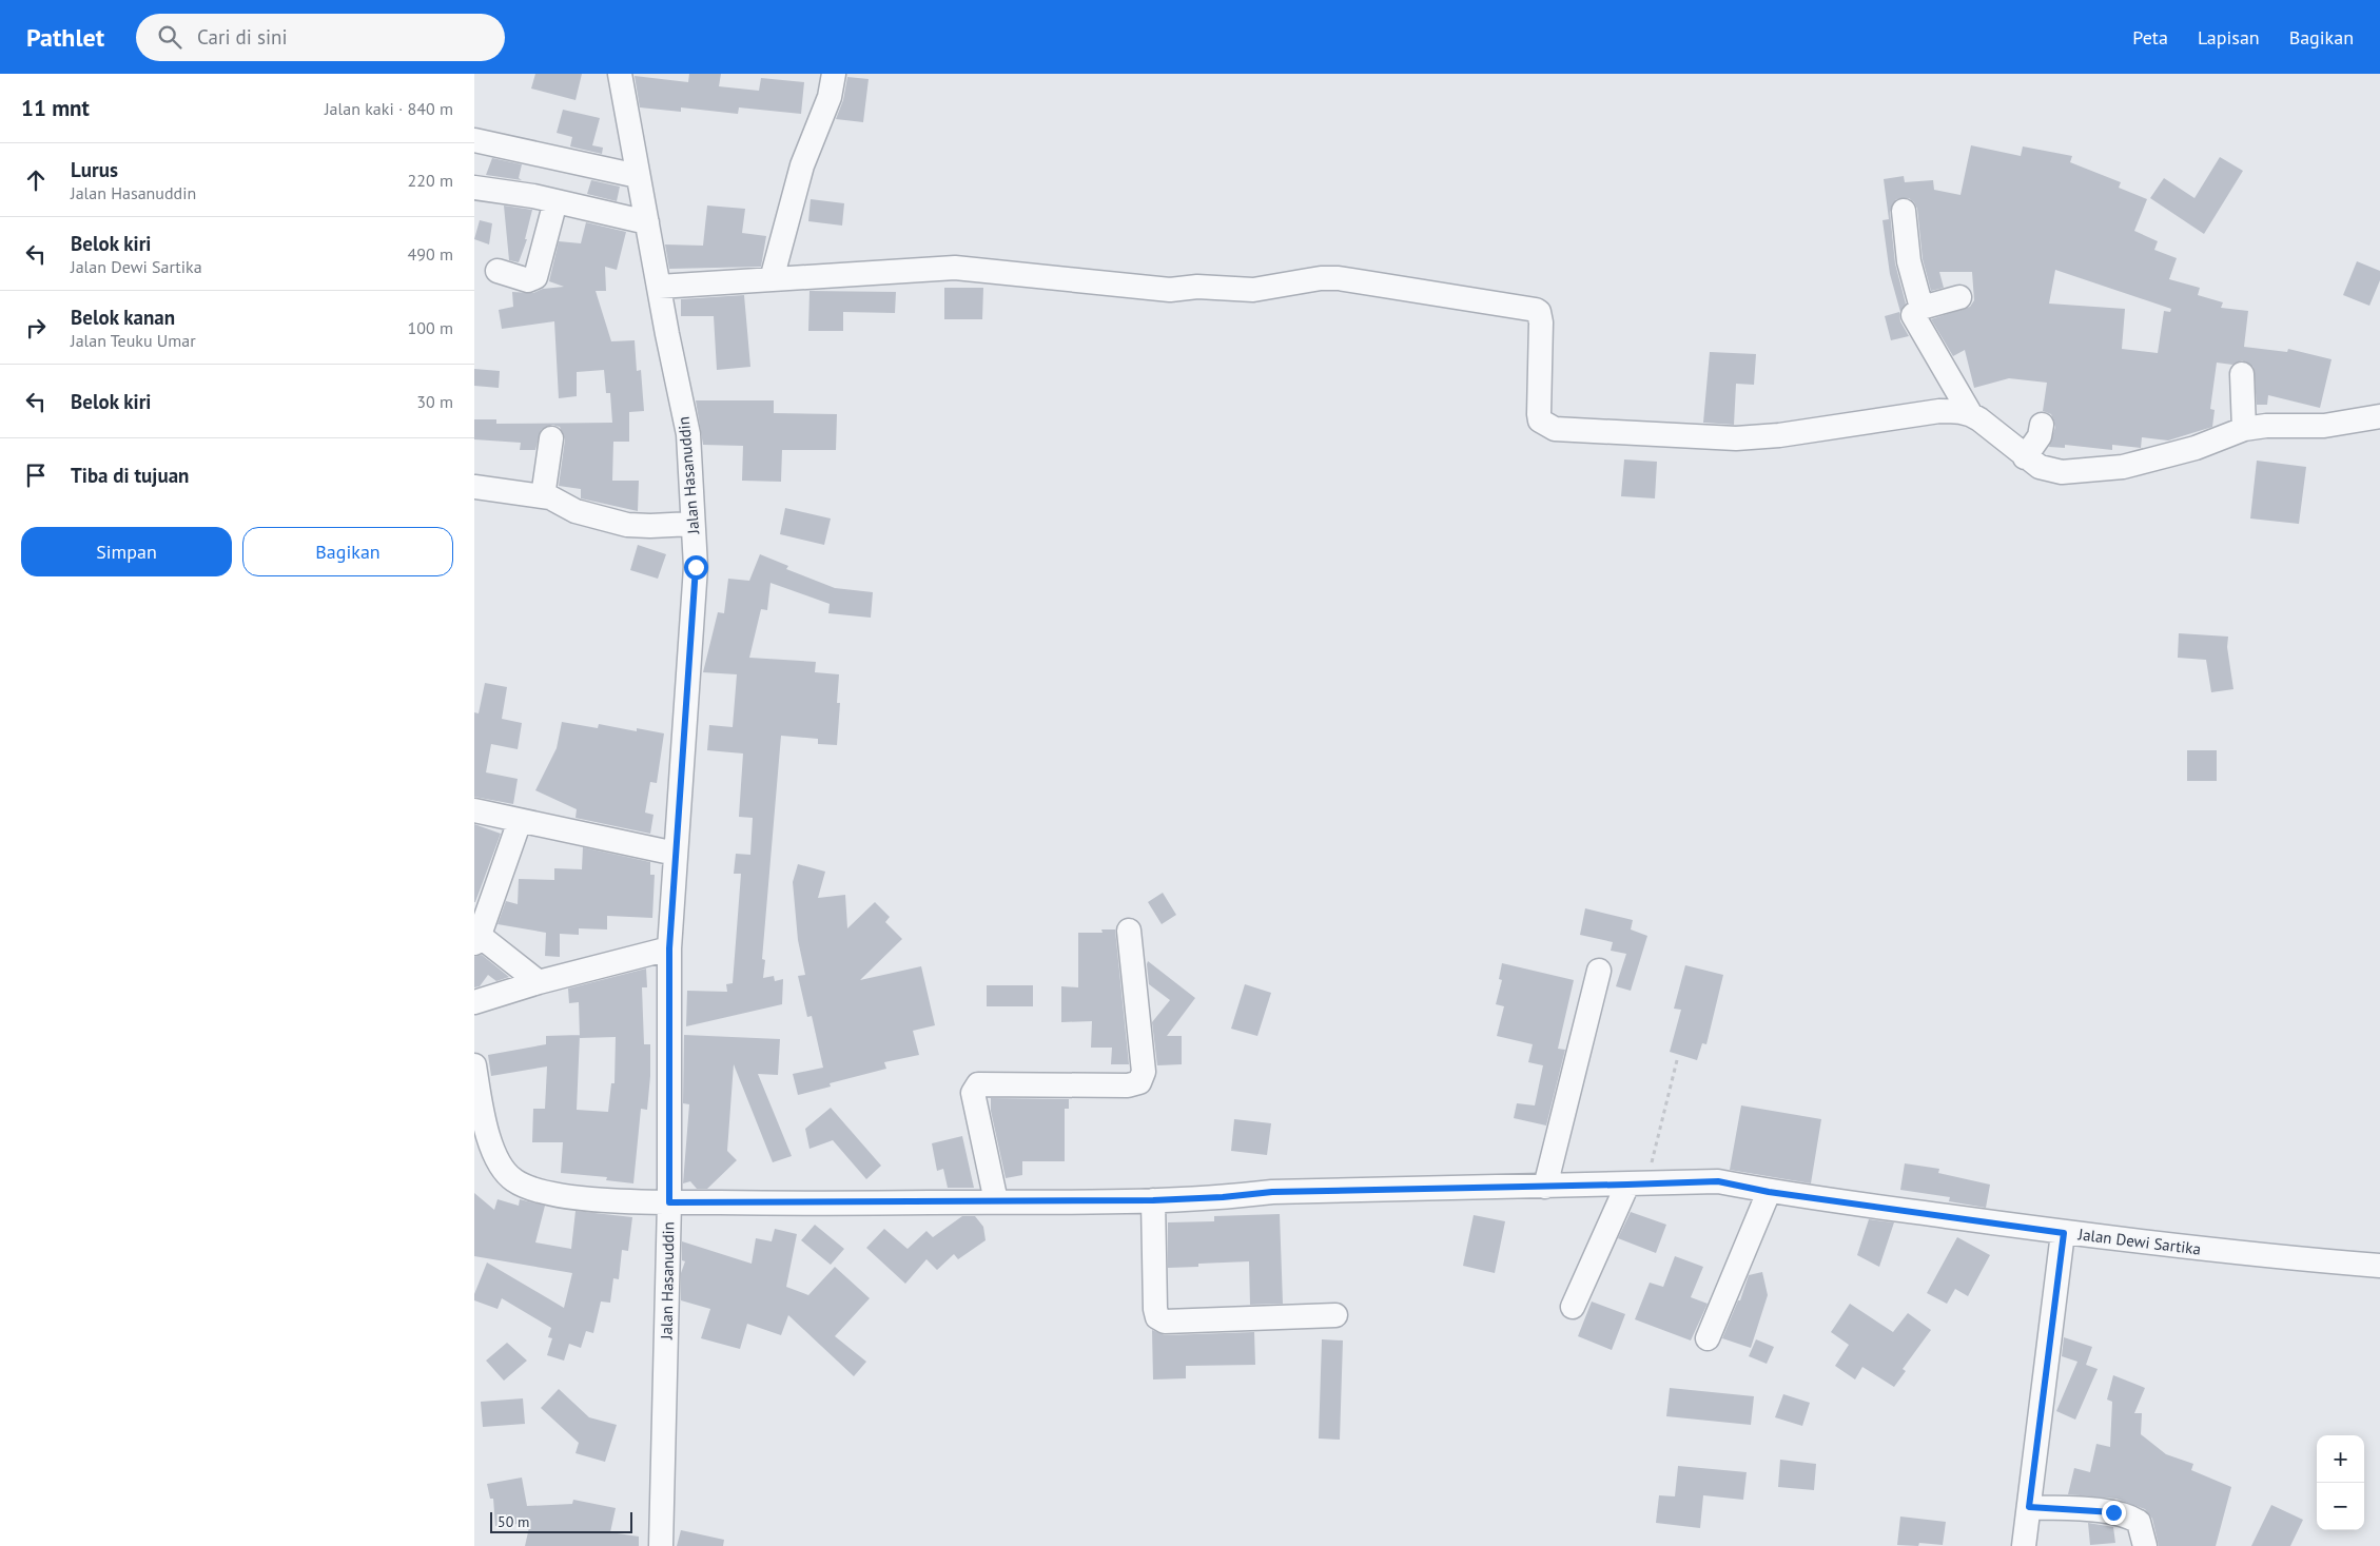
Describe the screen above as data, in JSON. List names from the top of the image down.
{
  "streets": {
    "street": ["Jalan Hasanuddin", "Jalan Dewi Sartika"]
  },
  "crossings": [
    ["Jalan Hasanuddin", "Jalan Dewi Sartika"]
  ],
  "scale_bar": "50 m",
  "page": {
    "header": "Pathlet",
    "search": "Cari di sini",
    "nav": ["Peta", "Lapisan", "Bagikan"],
    "heading": ["11 mnt", "Jalan kaki · 840 m"],
    "list": [
      ["Lurus", "Jalan Hasanuddin", "220 m"],
      ["Belok kiri", "Jalan Dewi Sartika", "490 m"],
      ["Belok kanan", "Jalan Teuku Umar", "100 m"],
      ["Belok kiri", "30 m"],
      "Tiba di tujuan"
    ],
    "buttons": ["Simpan", "Bagikan"],
    "map_buttons": ["+", "−"],
    "scale": "50 m"
  }
}
